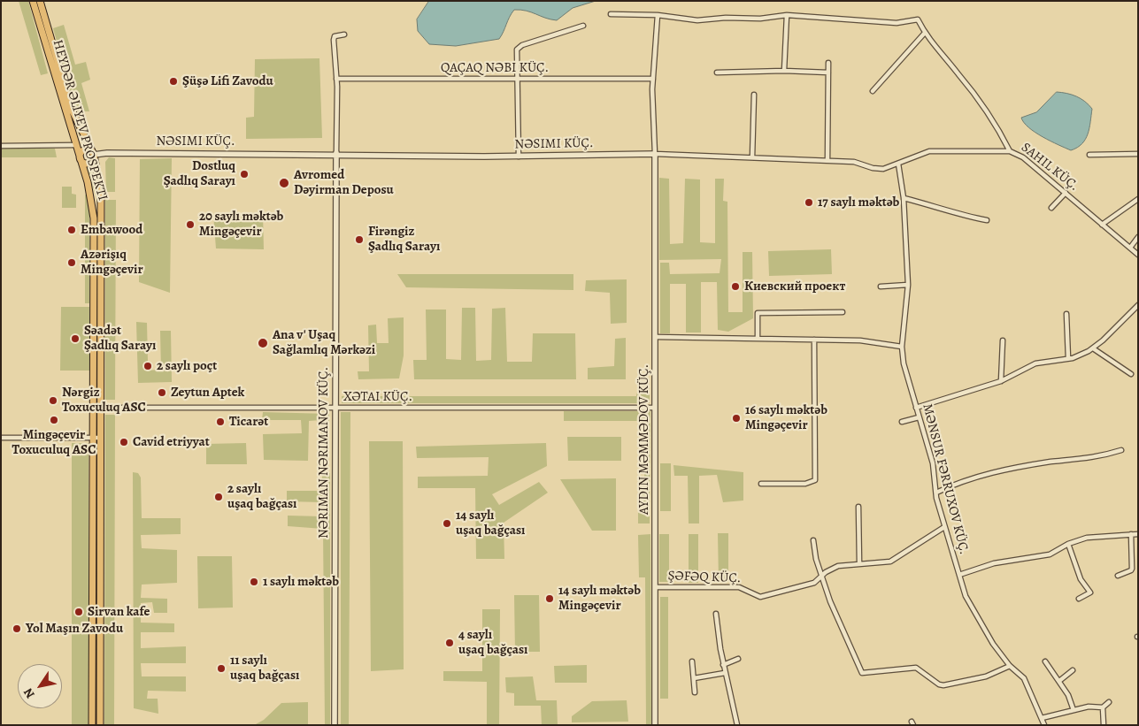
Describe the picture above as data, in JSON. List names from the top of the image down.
{
  "streets": {
    "main road": ["HEYDƏR ƏLIYEV PROSPEKTI"],
    "street": [
      "QAÇAQ NƏBI KÜÇ.",
      "NƏSIMI KÜÇ.",
      "SAHIL KÜÇ.",
      "XƏTAI KÜÇ.",
      "NƏRIMAN NƏRIMANOV KÜÇ.",
      "MƏNSUR FƏRRUXOV KÜÇ.",
      "ŞƏFƏQ KÜÇ."
    ]
  },
  "crossings": [
    ["HEYDƏR ƏLIYEV PROSPEKTI", "NƏSIMI KÜÇ."],
    ["HEYDƏR ƏLIYEV PROSPEKTI", "XƏTAI KÜÇ."],
    ["NƏSIMI KÜÇ.", "SAHIL KÜÇ."],
    ["NƏSIMI KÜÇ.", "NƏRIMAN NƏRIMANOV KÜÇ."],
    ["NƏSIMI KÜÇ.", "MƏNSUR FƏRRUXOV KÜÇ."],
    ["XƏTAI KÜÇ.", "NƏRIMAN NƏRIMANOV KÜÇ."],
    ["MƏNSUR FƏRRUXOV KÜÇ.", "ŞƏFƏQ KÜÇ."]
  ],
  "places": [
    "Şüşə Lifi Zavodu",
    "Dostluq Şadlıq Sarayı",
    "Avromed Dəyirman Deposu",
    "17 saylı məktəb",
    "20 saylı məktəb Mingəçevir",
    "Embawood",
    "Firəngiz Şadlıq Sarayı",
    "Azərişıq Mingəçevir",
    "Киевский проект",
    "Səadət Şadlıq Sarayı",
    "Ana v' Uşaq Sağlamlıq Mərkəzi",
    "2 saylı poçt",
    "Zeytun Aptek",
    "Nərgiz Toxuculuq ASC",
    "16 saylı məktəb Mingəçevir",
    "Mingəçevir Toxuculuq ASC",
    "Ticarət",
    "Cavid etriyyat",
    "2 saylı uşaq bağçası",
    "14 saylı uşaq bağçası",
    "1 saylı məktəb",
    "14 saylı məktəb Mingəçevir",
    "Sirvan kafe",
    "Yol Maşın Zavodu",
    "4 saylı uşaq bağçası",
    "11 saylı uşaq bağçası"
  ],
  "north": "bottom left"
}
